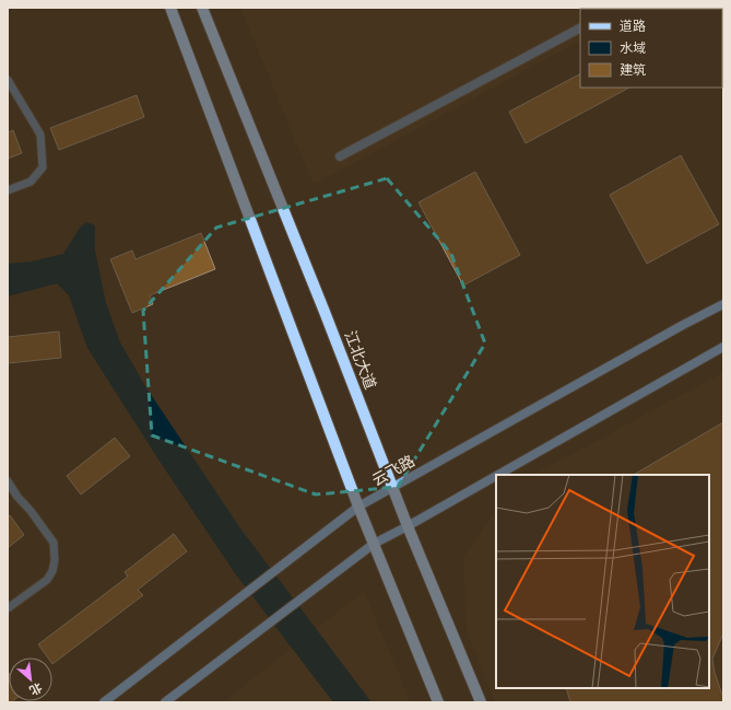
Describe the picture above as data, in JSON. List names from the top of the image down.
{
  "streets": {
    "main road": ["江北大道", "云飞路"]
  },
  "crossings": [
    ["江北大道", "云飞路"]
  ],
  "legend": ["道路", "水域", "建筑"],
  "north": "bottom right"
}
